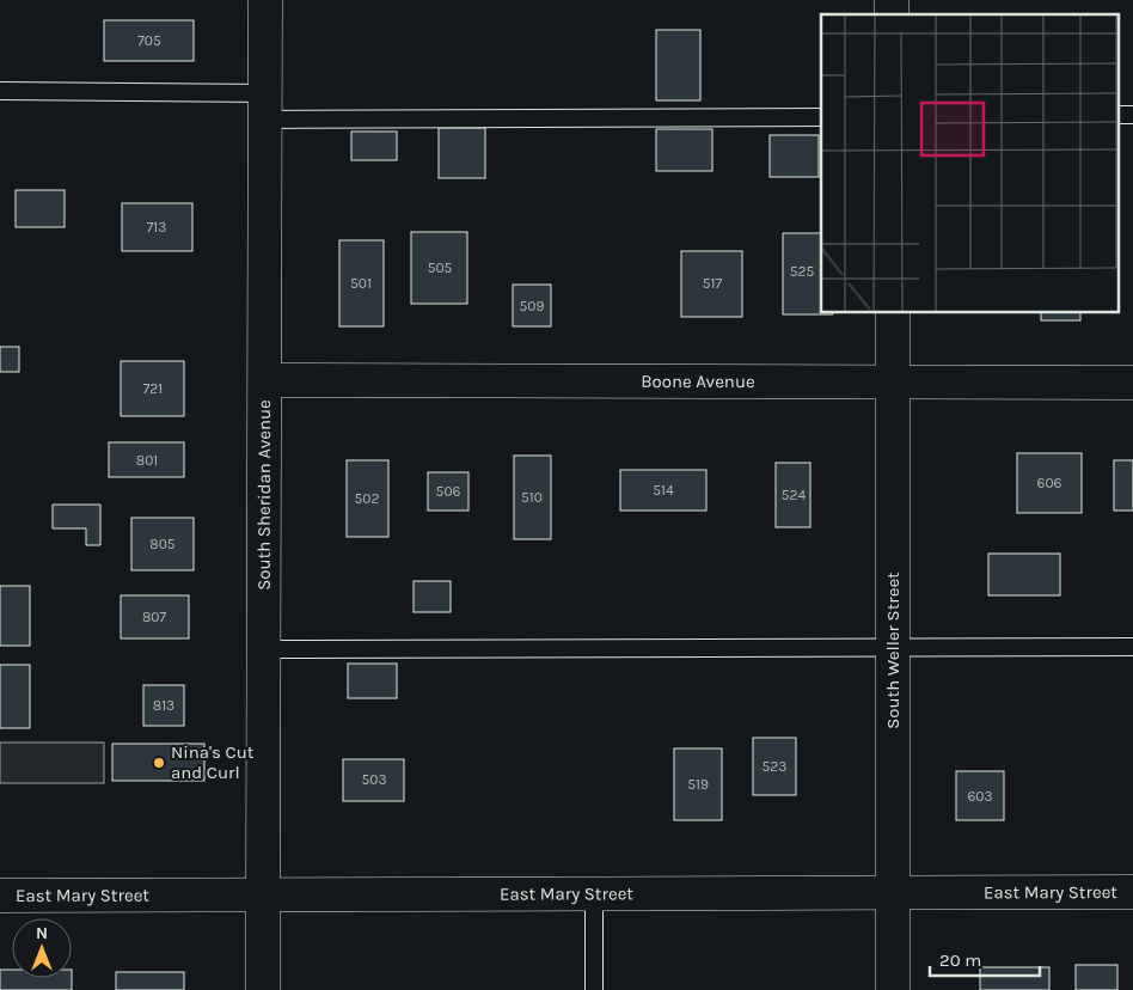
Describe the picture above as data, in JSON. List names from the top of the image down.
{
  "streets": {
    "street": [
      "Boone Avenue",
      "South Sheridan Avenue",
      "South Weller Street",
      "East Mary Street"
    ]
  },
  "crossings": [
    ["Boone Avenue", "South Sheridan Avenue"],
    ["Boone Avenue", "South Weller Street"],
    ["South Sheridan Avenue", "East Mary Street"],
    ["South Weller Street", "East Mary Street"]
  ],
  "places": ["Nina's Cut and Curl"],
  "house_numbers": [
    "705",
    "713",
    "505",
    "525",
    "501",
    "517",
    "509",
    "721",
    "801",
    "606",
    "514",
    "506",
    "524",
    "510",
    "502",
    "805",
    "807",
    "813",
    "523",
    "503",
    "519",
    "603"
  ],
  "scale_bar": "20 m",
  "north": "top"
}
